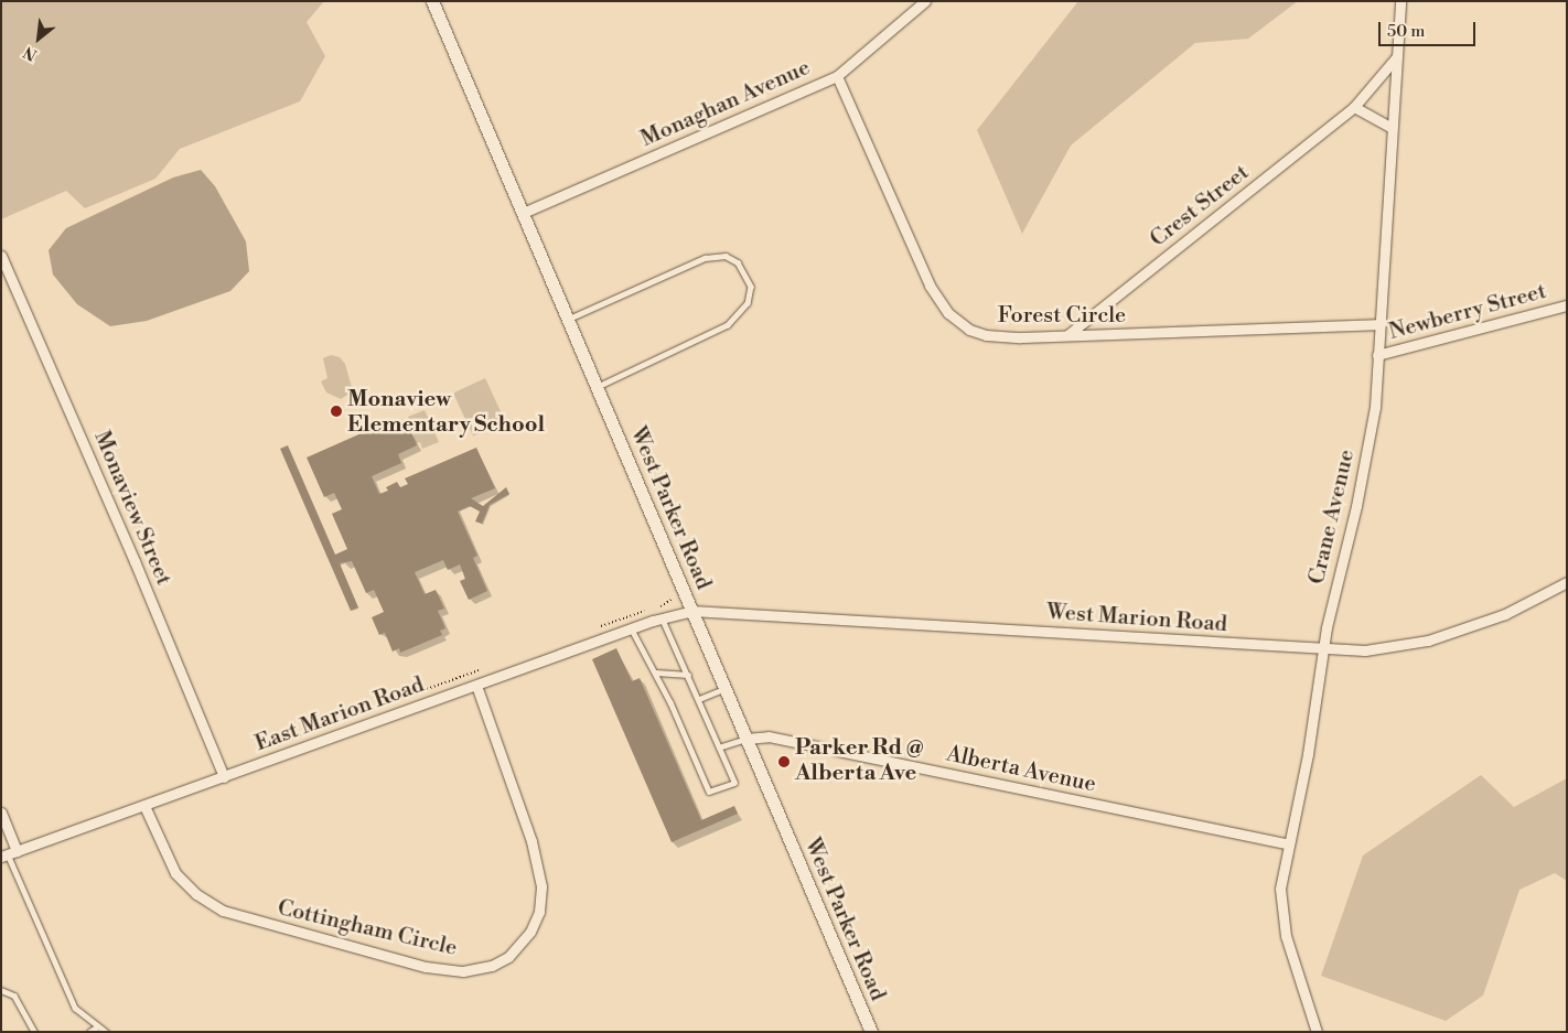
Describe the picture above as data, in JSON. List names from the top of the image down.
{
  "streets": {
    "street": [
      "Monaghan Avenue",
      "Crest Street",
      "Newberry Street",
      "Forest Circle",
      "Monaview Street",
      "West Parker Road",
      "Crane Avenue",
      "West Marion Road",
      "East Marion Road",
      "Alberta Avenue",
      "Cottingham Circle"
    ]
  },
  "crossings": [
    ["Monaghan Avenue", "Forest Circle"],
    ["Monaghan Avenue", "West Parker Road"],
    ["Crest Street", "Forest Circle"],
    ["Crest Street", "Crane Avenue"],
    ["Newberry Street", "Crane Avenue"],
    ["Forest Circle", "Crane Avenue"],
    ["Monaview Street", "East Marion Road"],
    ["West Parker Road", "West Marion Road"],
    ["West Parker Road", "East Marion Road"],
    ["West Parker Road", "Alberta Avenue"],
    ["Crane Avenue", "West Marion Road"],
    ["Crane Avenue", "Alberta Avenue"],
    ["West Marion Road", "East Marion Road"],
    ["East Marion Road", "Cottingham Circle"]
  ],
  "places": ["Monaview Elementary School", "Parker Rd @ Alberta Ave"],
  "scale_bar": "50 m",
  "north": "bottom left"
}
